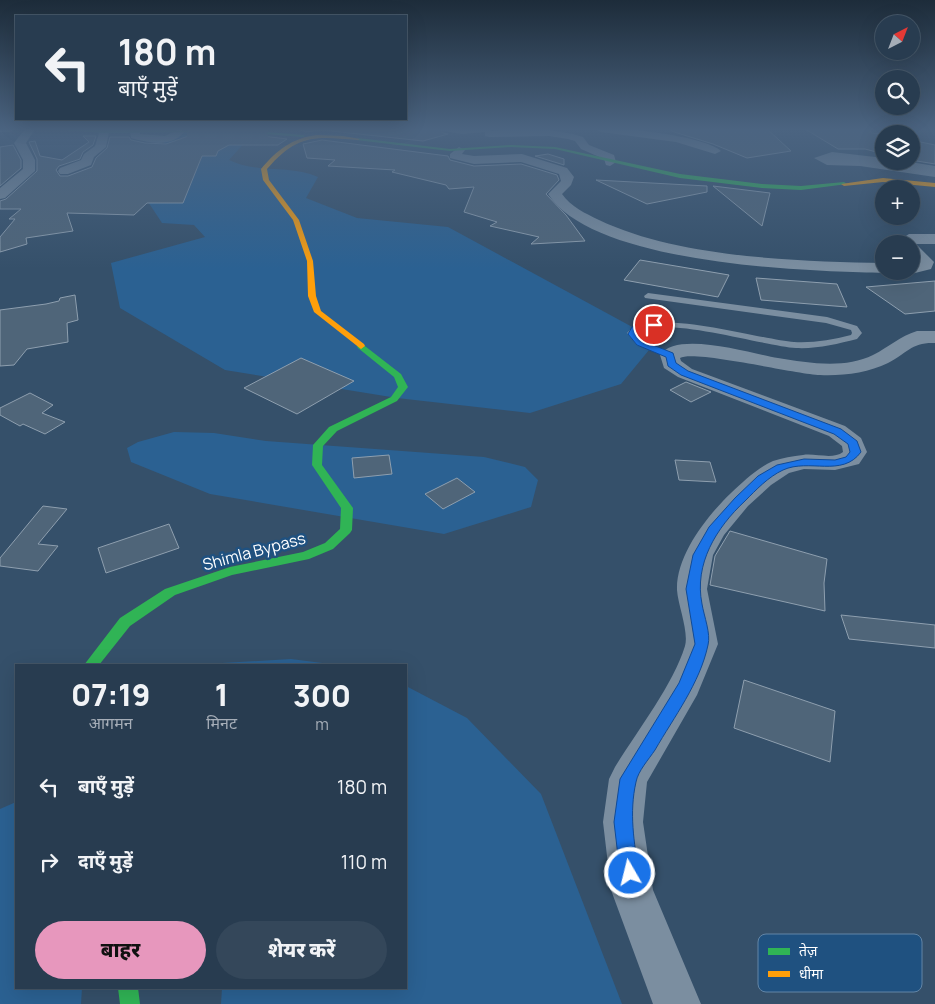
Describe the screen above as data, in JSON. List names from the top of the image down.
{
  "streets": {
    "main road": ["Shimla Bypass"]
  },
  "legend": ["तेज़", "धीमा"],
  "north": "top right",
  "page": {
    "map_buttons": ["+", "−"],
    "turn": ["180 m", "बाएँ मुड़ें"],
    "eta": [
      "07:19",
      "आगमन",
      "1",
      "मिनट",
      "300",
      "m"
    ],
    "list": [
      {
        "name": "बाएँ मुड़ें",
        "value": "180 m"
      },
      {
        "name": "दाएँ मुड़ें",
        "value": "110 m"
      }
    ],
    "buttons": ["बाहर", "शेयर करें"]
  }
}
